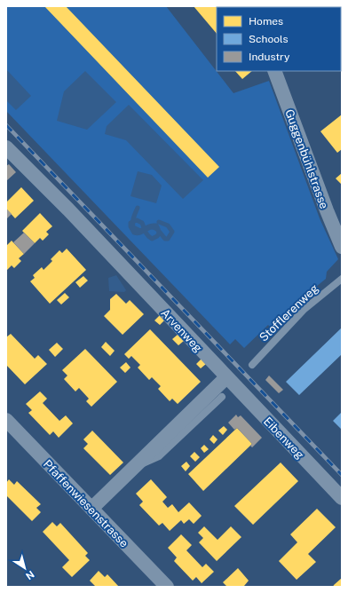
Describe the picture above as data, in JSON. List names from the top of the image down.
{
  "streets": {
    "street": [
      "Guggenbühlstrasse",
      "Arvenweg",
      "Eibenweg",
      "Pfaffenwiesenstrasse"
    ],
    "lane": ["Stofflerenweg"]
  },
  "crossings": [
    ["Arvenweg", "Eibenweg"]
  ],
  "legend": ["Homes", "Schools", "Industry"],
  "north": "bottom right"
}
